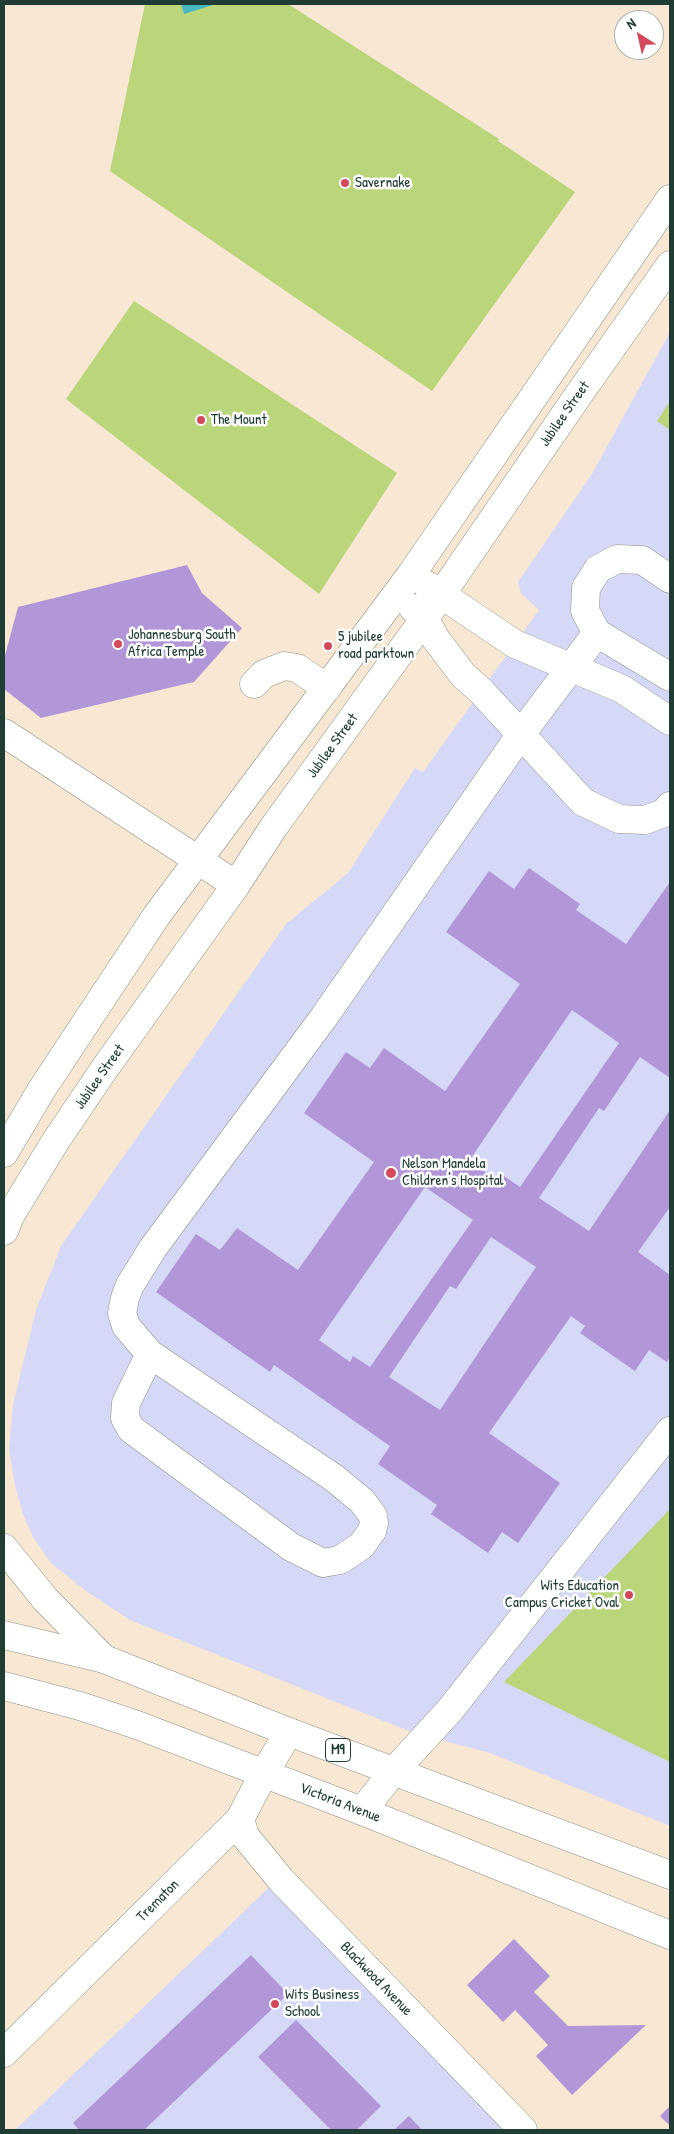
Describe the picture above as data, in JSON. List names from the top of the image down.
{
  "streets": {
    "street": [
      "Jubilee Street",
      "M9",
      "Victoria Avenue",
      "Trematon",
      "Blackwood Avenue"
    ]
  },
  "crossings": [
    ["M9", "Trematon"],
    ["Victoria Avenue", "Trematon"],
    ["Trematon", "Blackwood Avenue"]
  ],
  "places": [
    "Savernake",
    "The Mount",
    "Johannesburg South Africa Temple",
    "5 jubilee road parktown",
    "Nelson Mandela Children's Hospital",
    "Wits Education Campus Cricket Oval",
    "Wits Business School"
  ],
  "north": "top left"
}
